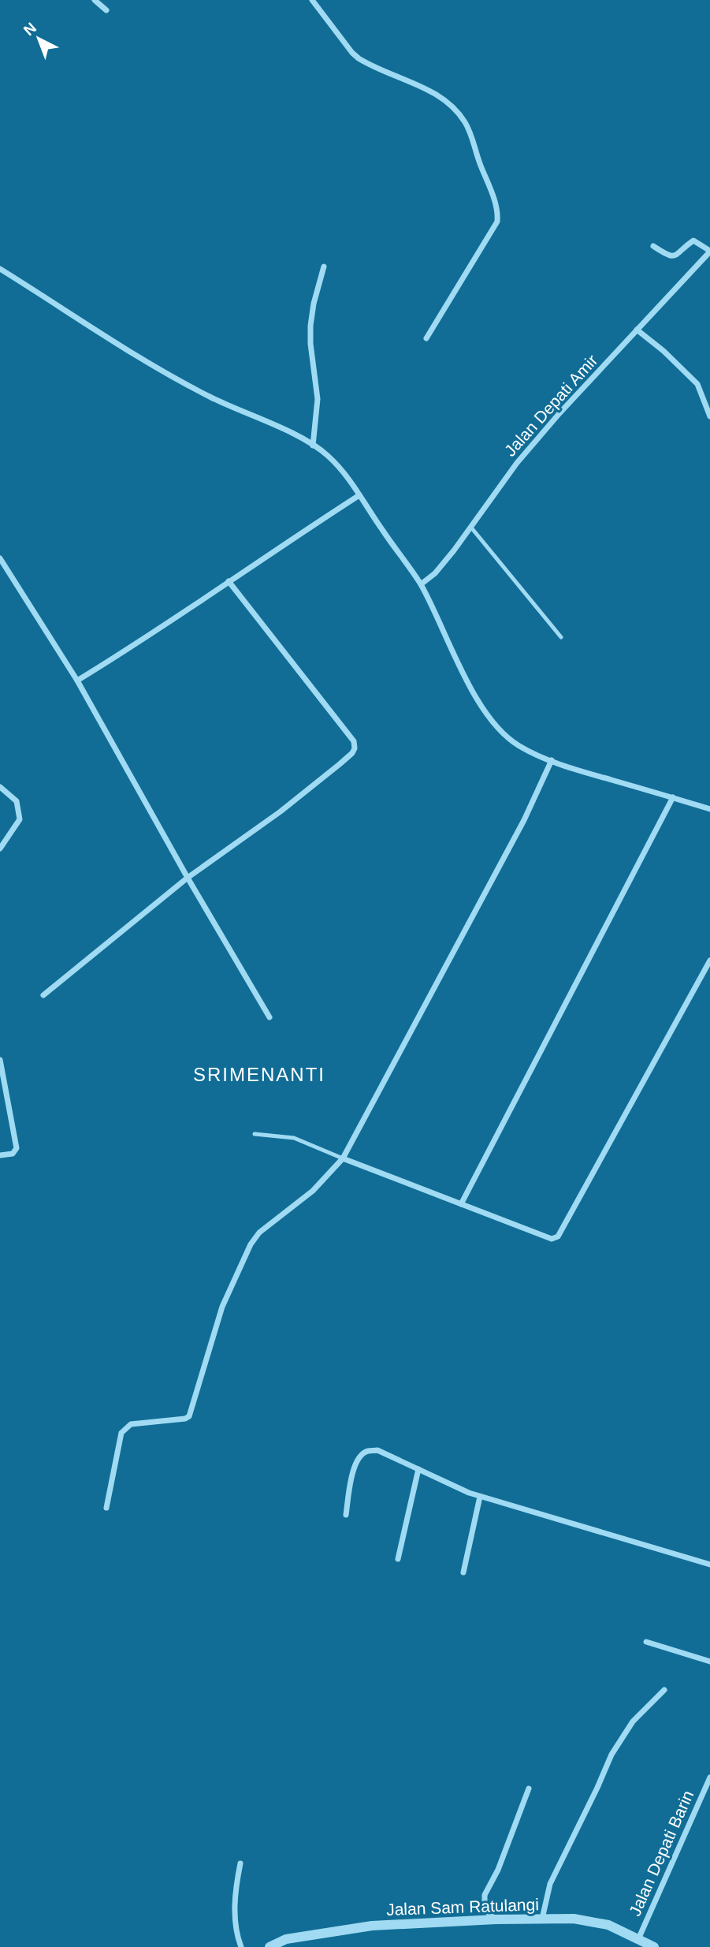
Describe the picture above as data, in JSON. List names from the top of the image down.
{
  "streets": {
    "street": ["Jalan Depati Amir", "Jalan Depati Barin", "Jalan Sam Ratulangi"]
  },
  "crossings": [
    ["Jalan Depati Barin", "Jalan Sam Ratulangi"]
  ],
  "districts": ["SRIMENANTI"],
  "north": "top left"
}
